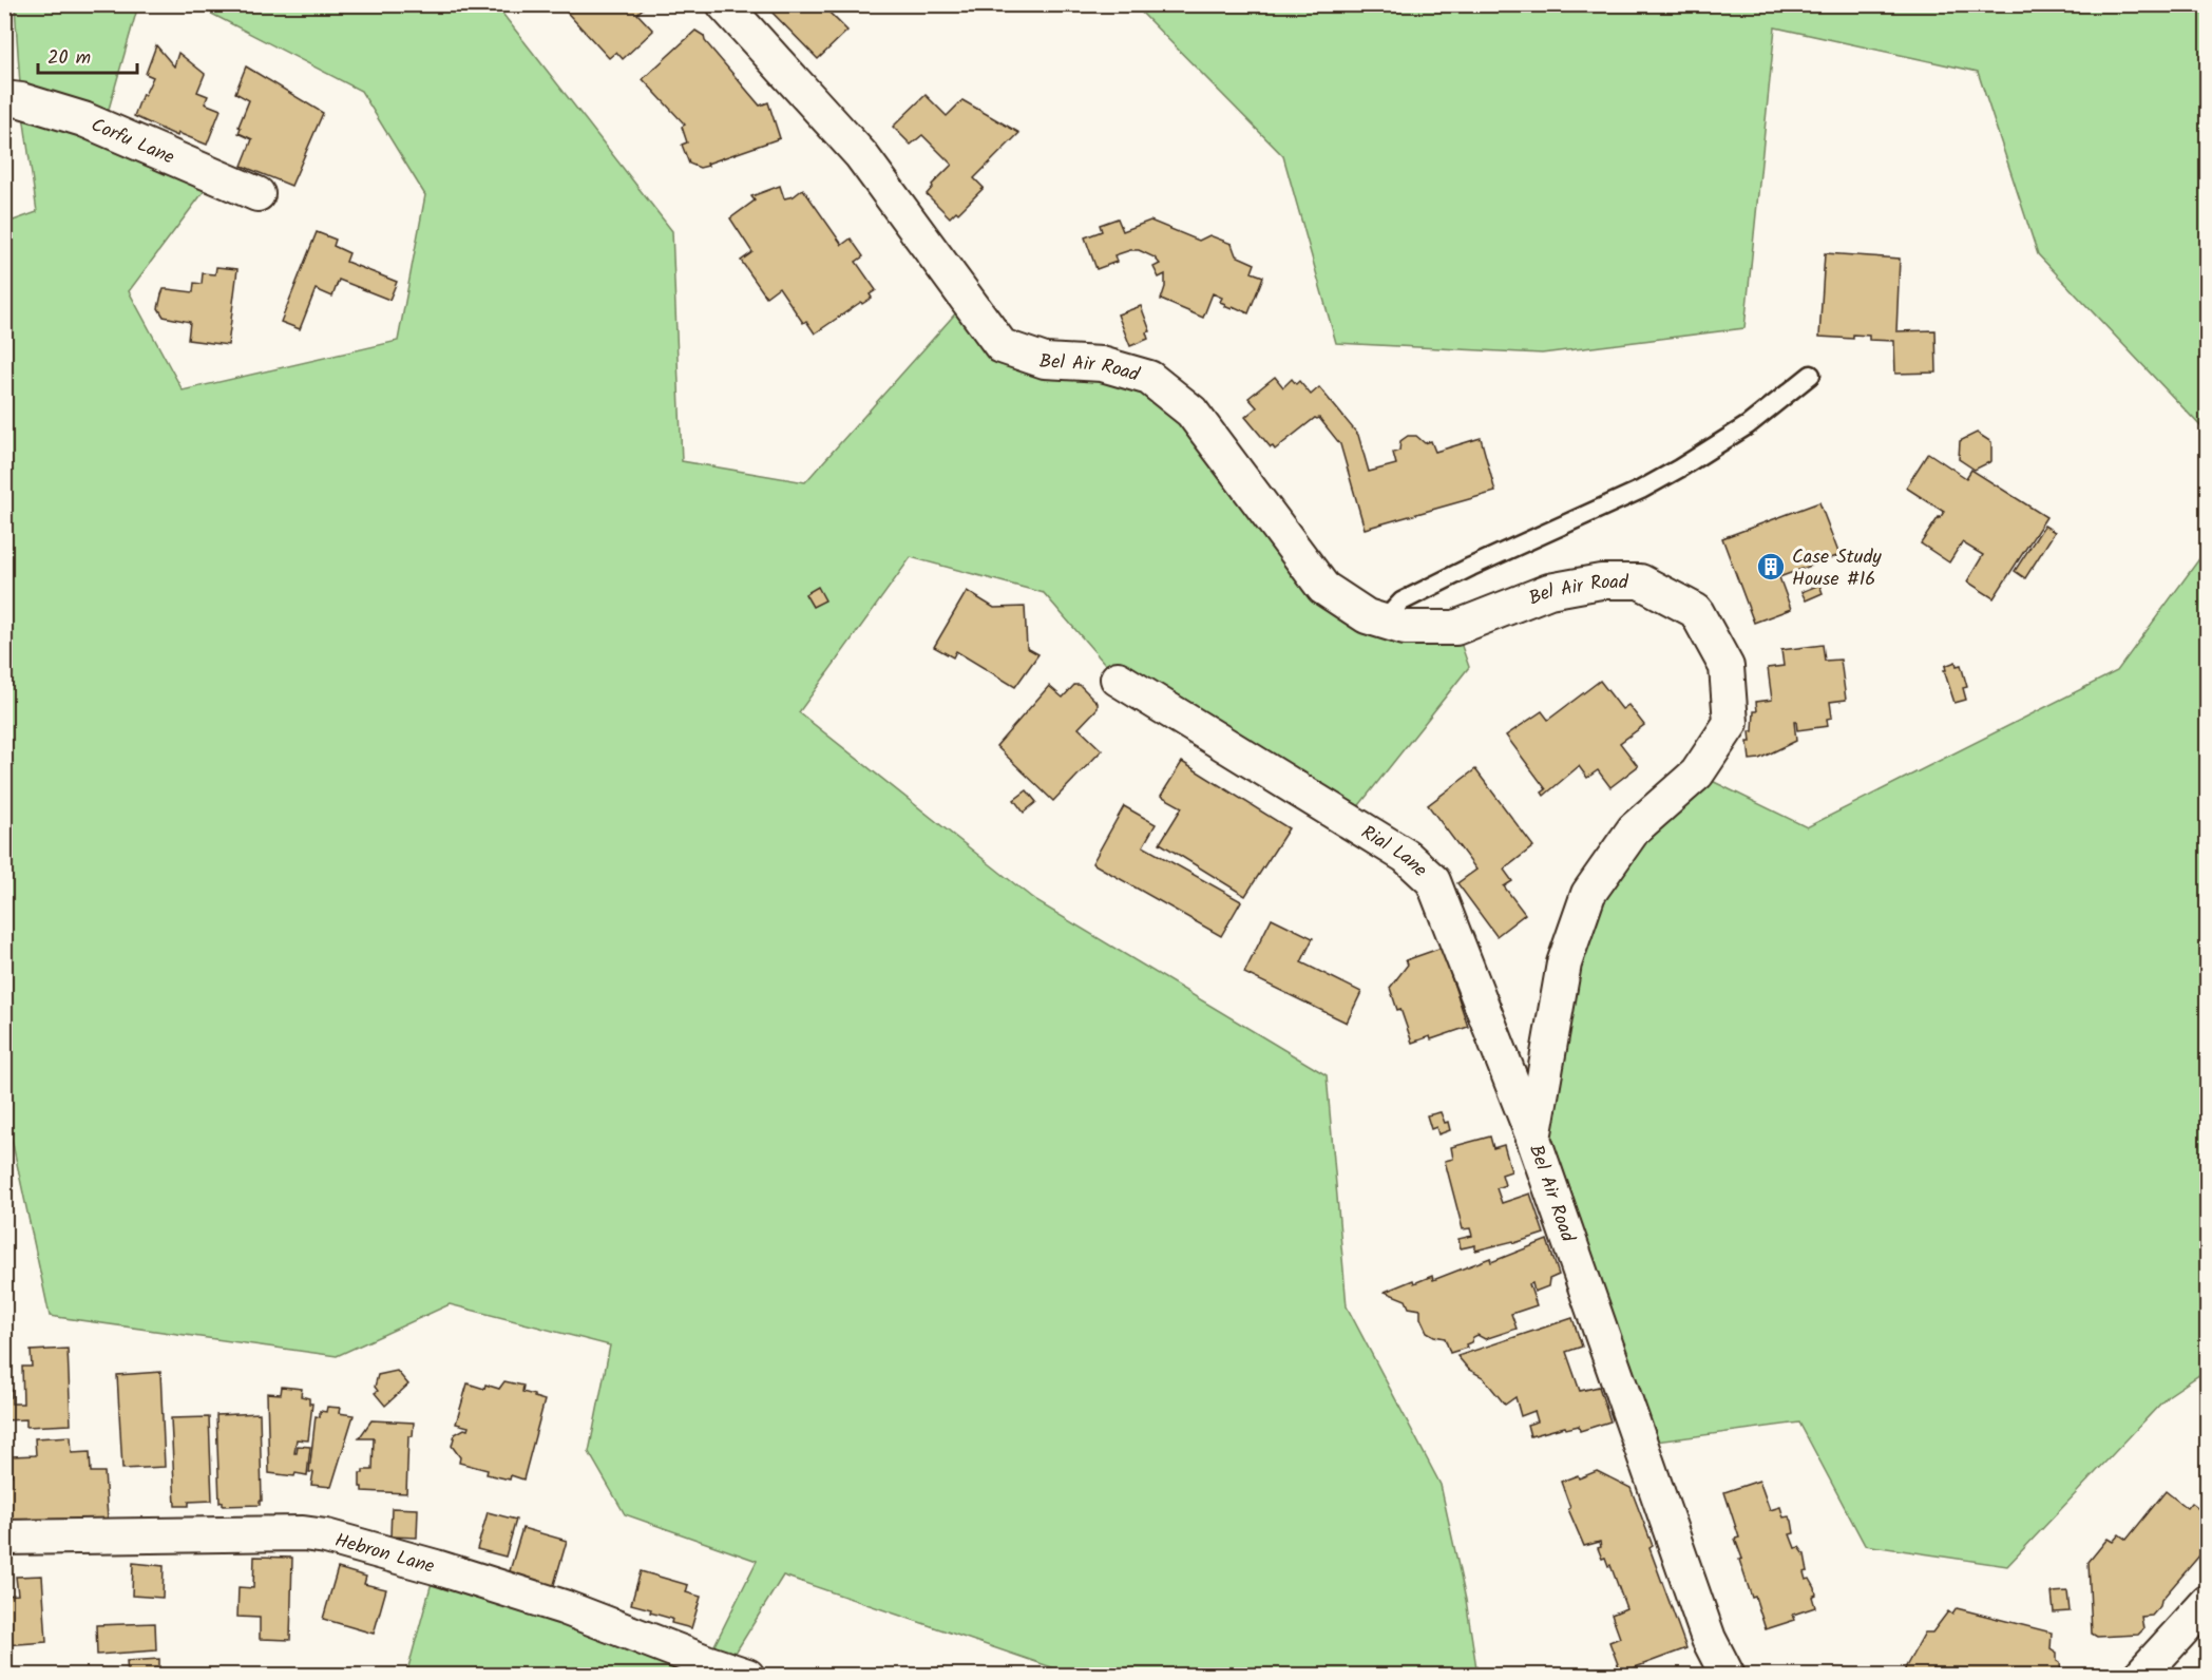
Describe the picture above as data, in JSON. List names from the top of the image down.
{
  "streets": {
    "street": [
      "Corfu Lane",
      "Bel Air Road",
      "Rial Lane",
      "Hebron Lane"
    ]
  },
  "crossings": [
    ["Bel Air Road", "Rial Lane"]
  ],
  "places": {
    "building": ["Case Study House #16"]
  },
  "scale_bar": "20 m"
}
